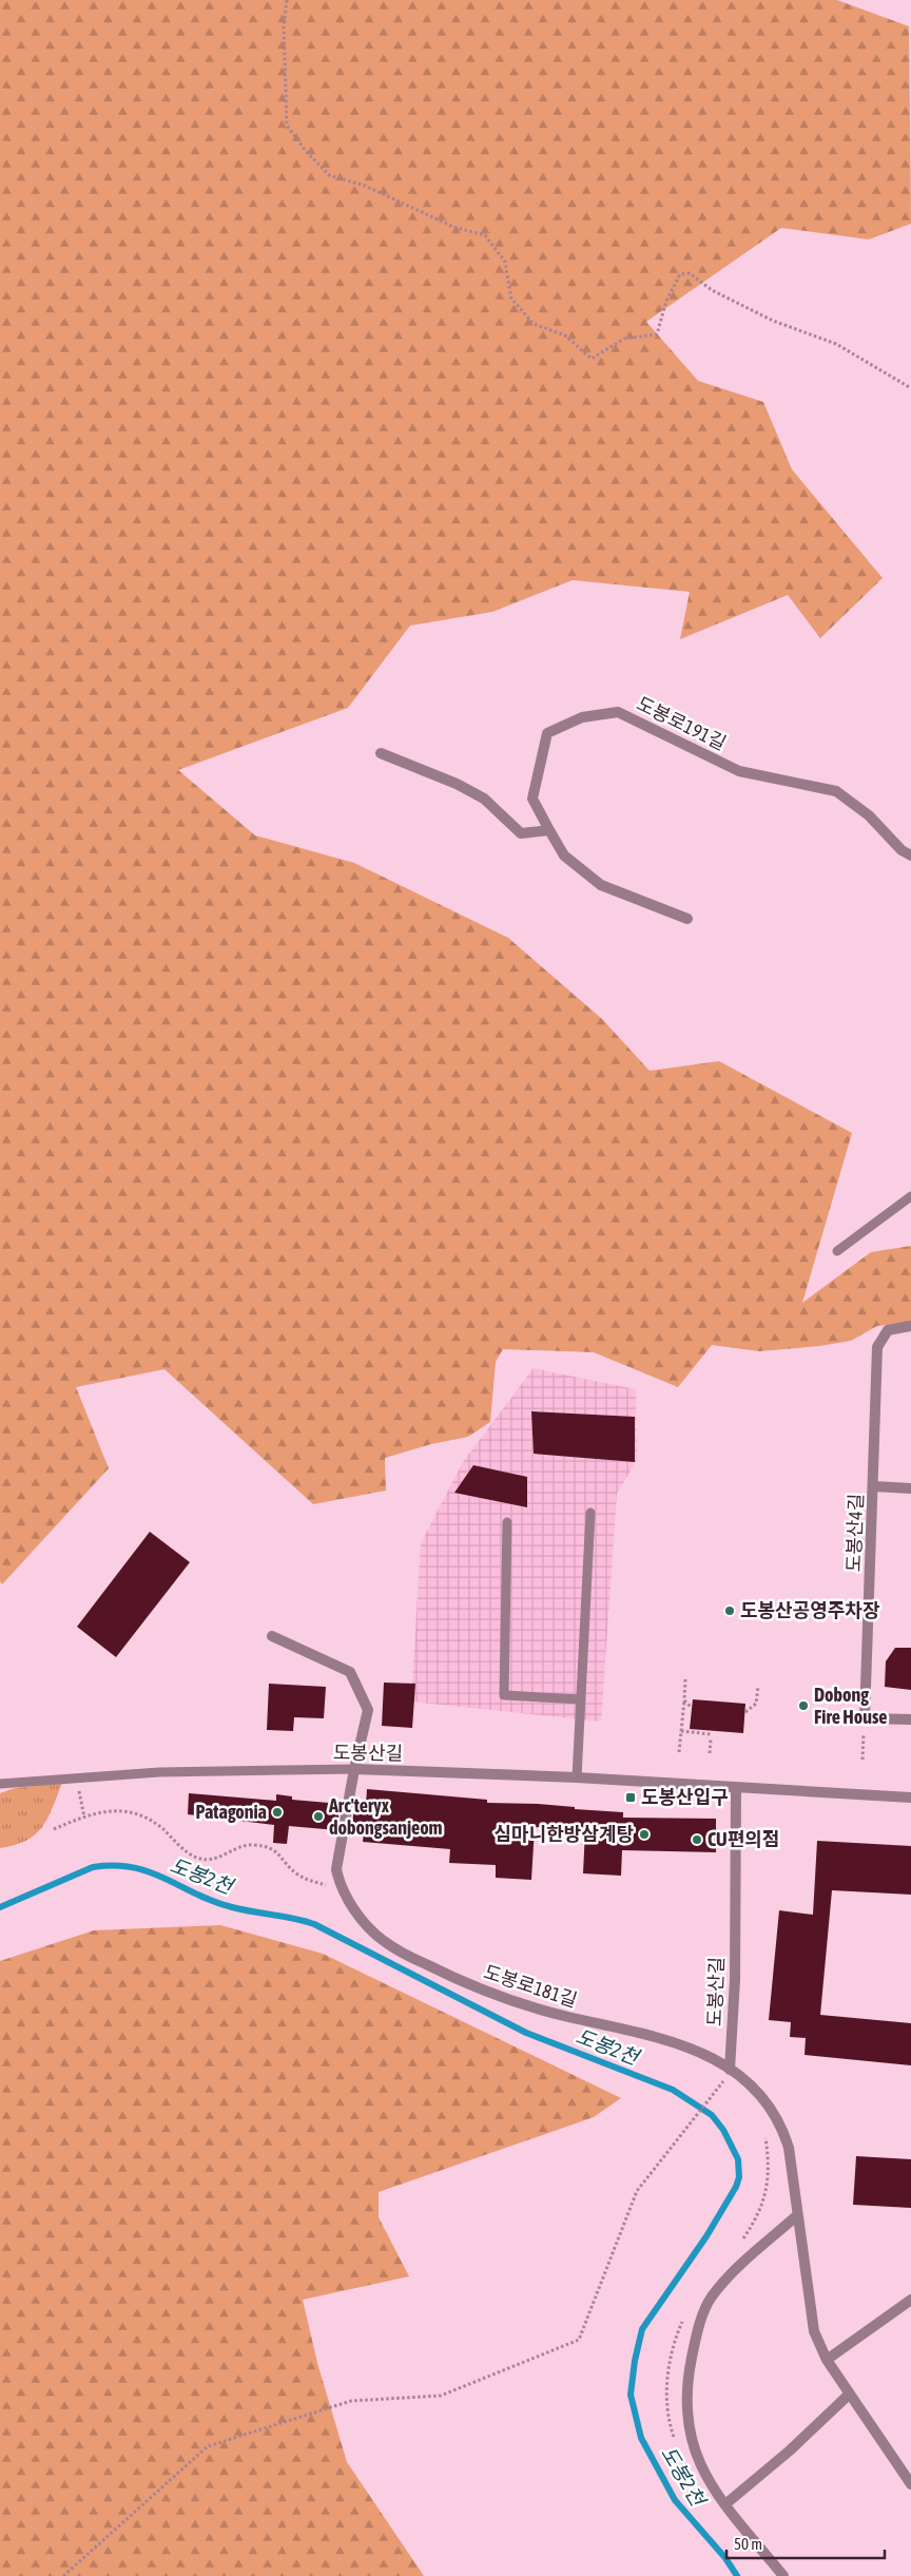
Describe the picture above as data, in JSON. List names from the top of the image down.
{
  "streets": {
    "street": [
      "도봉로191길",
      "도봉산4길",
      "도봉산길",
      "도봉로181길"
    ]
  },
  "crossings": [
    ["도봉산길", "도봉로181길"]
  ],
  "water": ["도봉2천"],
  "places": {
    "other": [
      "도봉산공영주차장",
      "Dobong Fire House",
      "Patagonia",
      "Arc'teryx dobongsanjeom",
      "심마니한방삼계탕",
      "CU편의점"
    ],
    "transit": ["도봉산입구"]
  },
  "scale_bar": "50 m"
}
